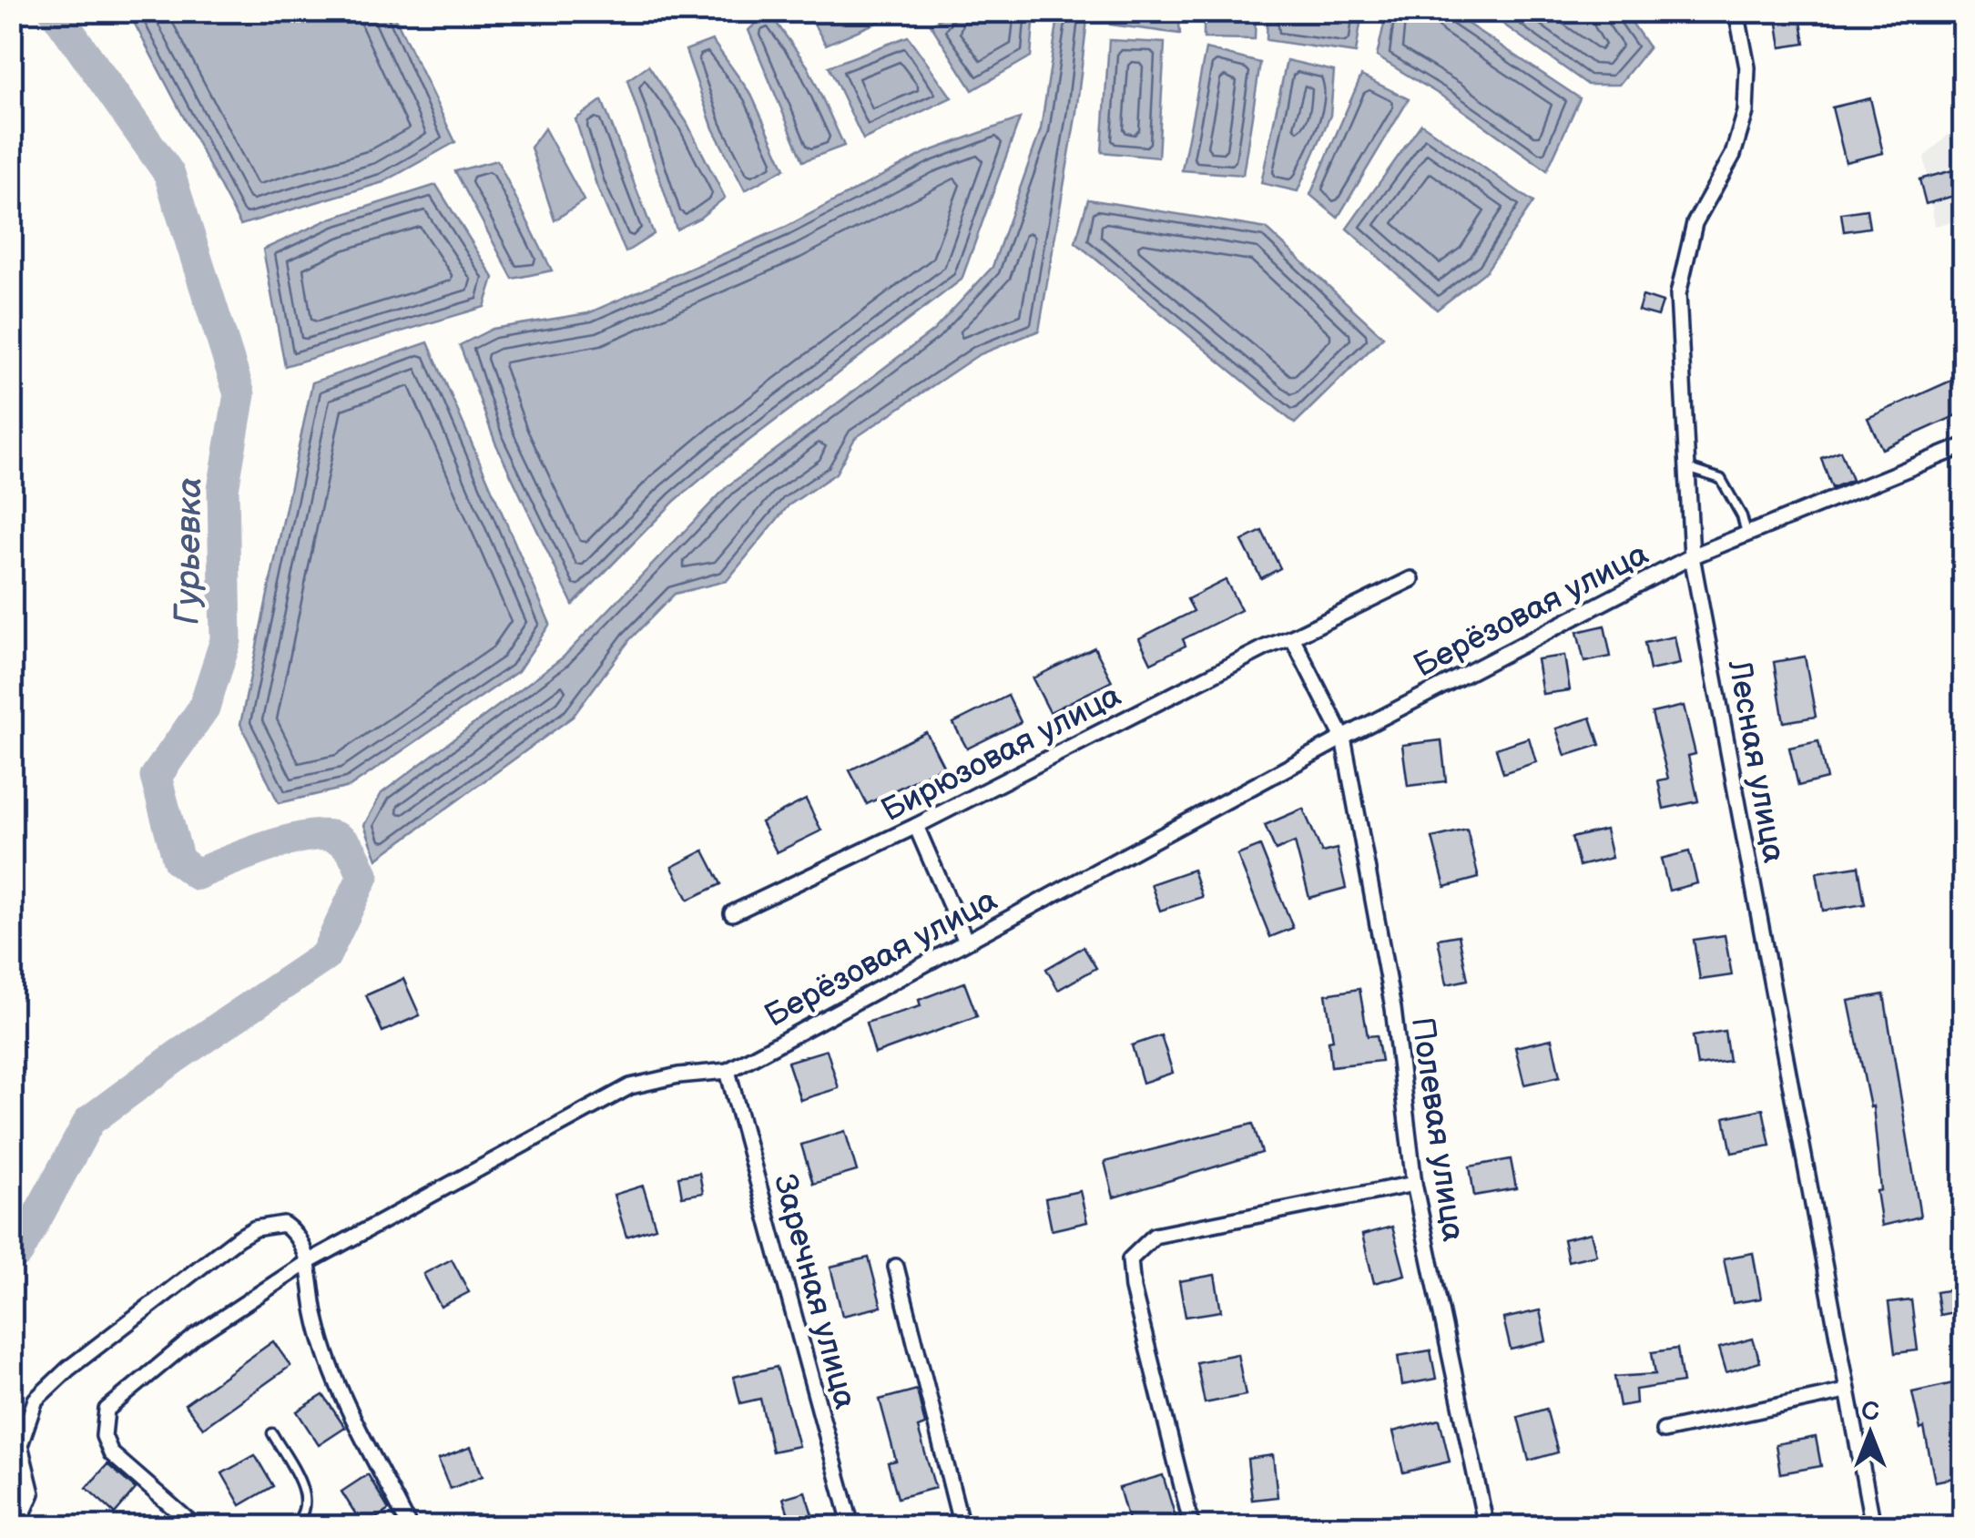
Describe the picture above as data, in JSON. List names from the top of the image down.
{
  "streets": {
    "street": [
      "Берёзовая улица",
      "Бирюзовая улица",
      "Лесная улица",
      "Полевая улица",
      "Заречная улица"
    ]
  },
  "crossings": [
    ["Берёзовая улица", "Лесная улица"],
    ["Берёзовая улица", "Полевая улица"],
    ["Берёзовая улица", "Заречная улица"]
  ],
  "water": ["Гурьевка"],
  "north": "top"
}
